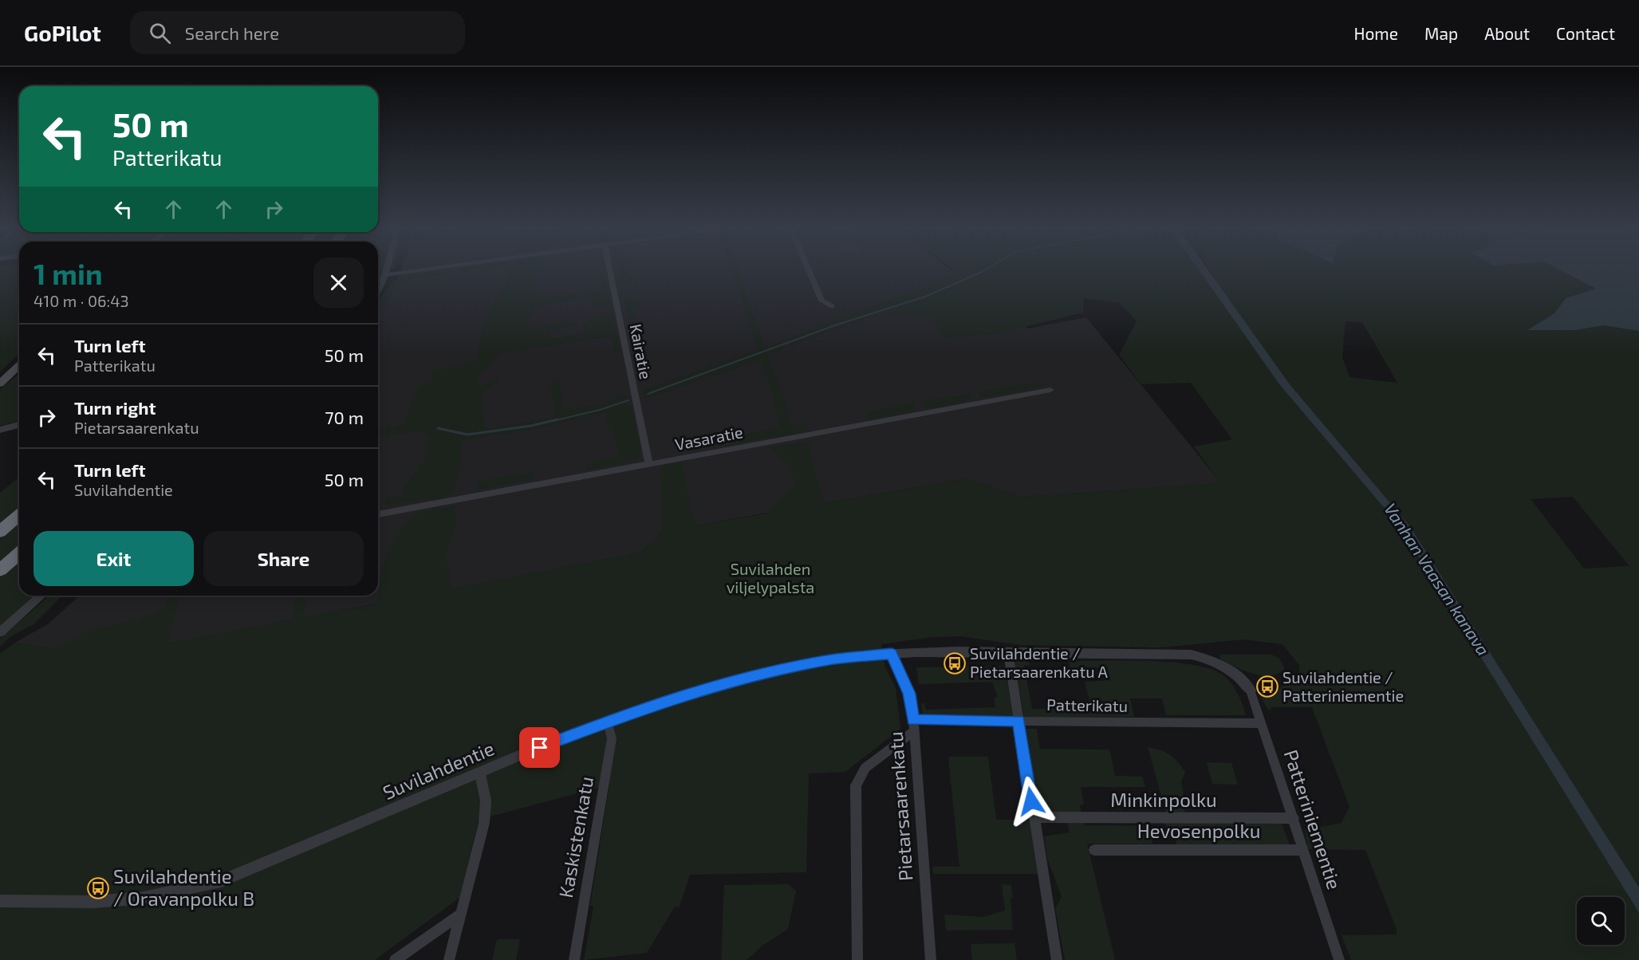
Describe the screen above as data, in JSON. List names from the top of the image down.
{
  "streets": {
    "street": [
      "Kairatie",
      "Vasaratie",
      "Patterikatu",
      "Suvilahdentie",
      "Minkinpolku",
      "Pietarsaarenkatu",
      "Patteriniementie",
      "Hevosenpolku",
      "Kaskistenkatu"
    ]
  },
  "crossings": [
    ["Kairatie", "Vasaratie"],
    ["Patterikatu", "Pietarsaarenkatu"],
    ["Patterikatu", "Patteriniementie"],
    ["Suvilahdentie", "Pietarsaarenkatu"],
    ["Suvilahdentie", "Patteriniementie"],
    ["Suvilahdentie", "Kaskistenkatu"],
    ["Minkinpolku", "Patteriniementie"],
    ["Patteriniementie", "Hevosenpolku"]
  ],
  "water": ["Vanhan Vaasan kanava"],
  "parks": ["Suvilahden viljelypalsta"],
  "places": {
    "bus stop": ["Suvilahdentie / Pietarsaarenkatu A", "Suvilahdentie / Patteriniementie", "Suvilahdentie / Oravanpolku B"]
  },
  "page": {
    "header": "GoPilot",
    "search": "Search here",
    "nav": [
      "Home",
      "Map",
      "About",
      "Contact"
    ],
    "turn": ["50 m", "Patterikatu"],
    "heading": ["1 min", "410 m · 06:43"],
    "list": [
      {
        "name": "Turn left",
        "note": "Patterikatu",
        "value": "50 m"
      },
      {
        "name": "Turn right",
        "note": "Pietarsaarenkatu",
        "value": "70 m"
      },
      {
        "name": "Turn left",
        "note": "Suvilahdentie",
        "value": "50 m"
      }
    ],
    "buttons": ["Exit", "Share"]
  }
}
